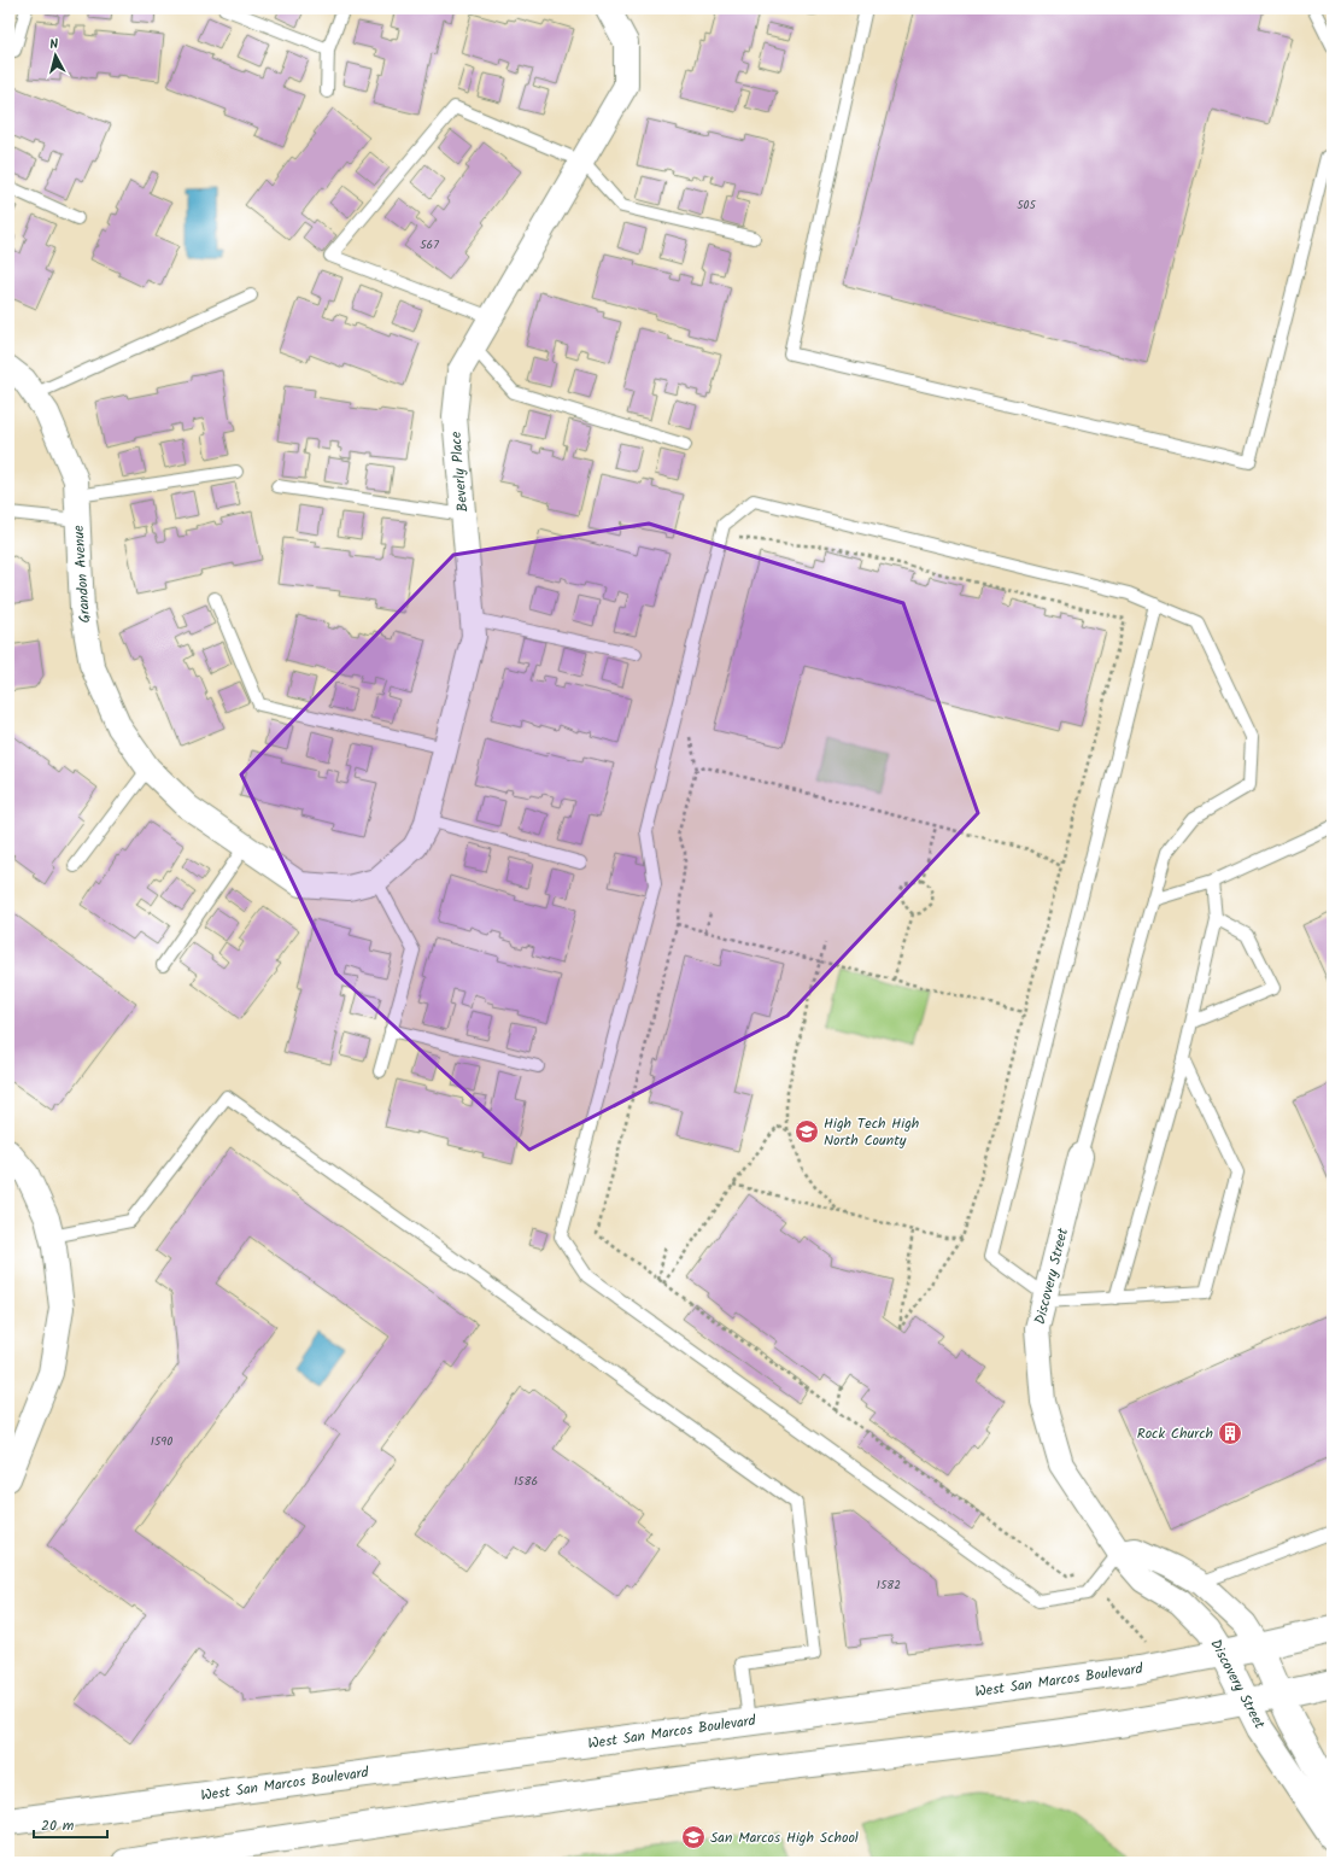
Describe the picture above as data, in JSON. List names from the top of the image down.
{
  "streets": {
    "main road": ["Discovery Street", "West San Marcos Boulevard"],
    "street": ["Beverly Place", "Grandon Avenue"]
  },
  "crossings": [
    ["Beverly Place", "Grandon Avenue"],
    ["Discovery Street", "West San Marcos Boulevard"]
  ],
  "places": {
    "school or university": ["High Tech High North County", "San Marcos High School"],
    "building": ["Rock Church"]
  },
  "house_numbers": [
    "505",
    "567",
    "1590",
    "1586",
    "1582"
  ],
  "scale_bar": "20 m",
  "north": "top"
}
